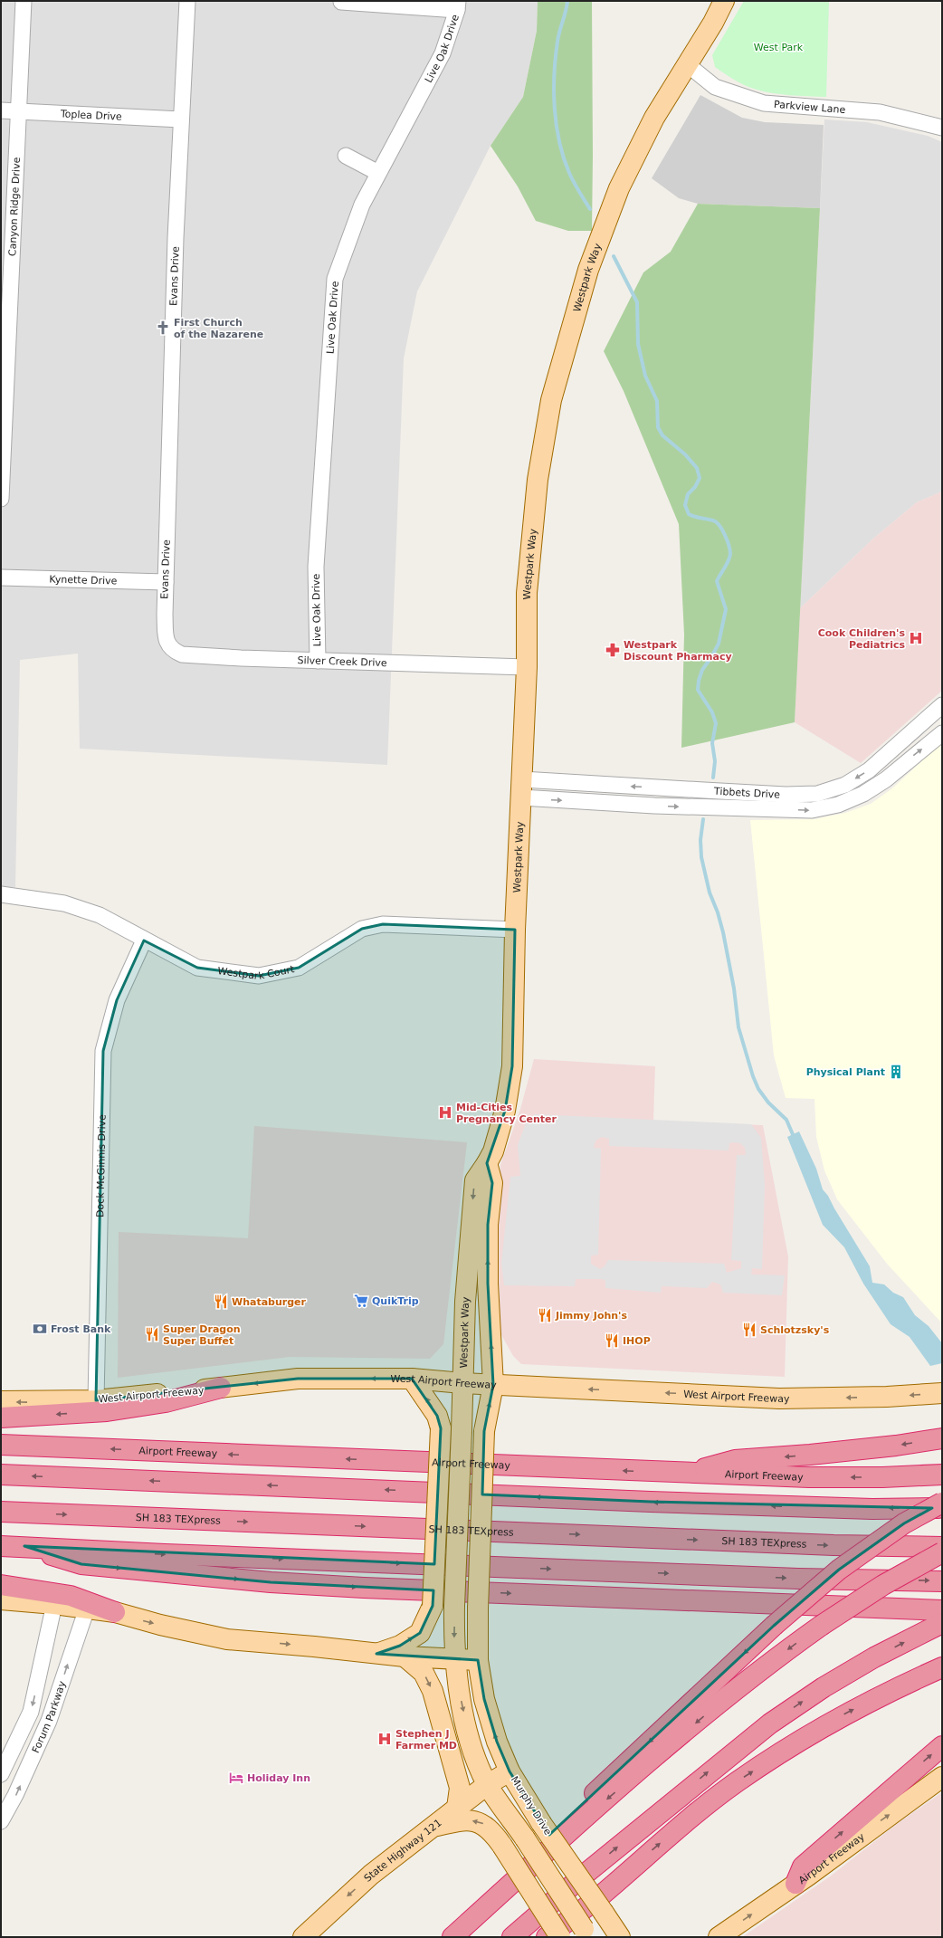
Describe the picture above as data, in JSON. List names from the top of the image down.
{
  "streets": {
    "highway": ["Airport Freeway", "SH 183 TEXpress"],
    "main road": [
      "Westpark Way",
      "West Airport Freeway",
      "Murphy Drive",
      "State Highway 121"
    ],
    "street": [
      "Live Oak Drive",
      "Parkview Lane",
      "Toplea Drive",
      "Canyon Ridge Drive",
      "Evans Drive",
      "Kynette Drive",
      "Silver Creek Drive",
      "Tibbets Drive",
      "Westpark Court",
      "Dock McGinnis Drive",
      "Forum Parkway"
    ]
  },
  "crossings": [
    ["Live Oak Drive", "Silver Creek Drive"],
    ["Parkview Lane", "Westpark Way"],
    ["Toplea Drive", "Canyon Ridge Drive"],
    ["Toplea Drive", "Evans Drive"],
    ["Evans Drive", "Kynette Drive"],
    ["Evans Drive", "Silver Creek Drive"],
    ["Westpark Way", "Silver Creek Drive"],
    ["Westpark Way", "Tibbets Drive"],
    ["Westpark Way", "Westpark Court"],
    ["Westpark Way", "West Airport Freeway"],
    ["Westpark Court", "Dock McGinnis Drive"],
    ["Dock McGinnis Drive", "West Airport Freeway"],
    ["Murphy Drive", "State Highway 121"]
  ],
  "one_way": ["West Airport Freeway", "State Highway 121"],
  "parks": ["West Park"],
  "places": {
    "church": ["First Church of the Nazarene"],
    "hospital": ["Cook Children's Pediatrics", "Mid-Cities Pregnancy Center", "Stephen J Farmer MD"],
    "pharmacy": ["Westpark Discount Pharmacy"],
    "building": ["Physical Plant"],
    "supermarket": ["QuikTrip"],
    "restaurant": [
      "Whataburger",
      "Jimmy John's",
      "Schlotzsky's",
      "Super Dragon Super Buffet",
      "IHOP"
    ],
    "bank": ["Frost Bank"],
    "hotel": ["Holiday Inn"]
  }
}
